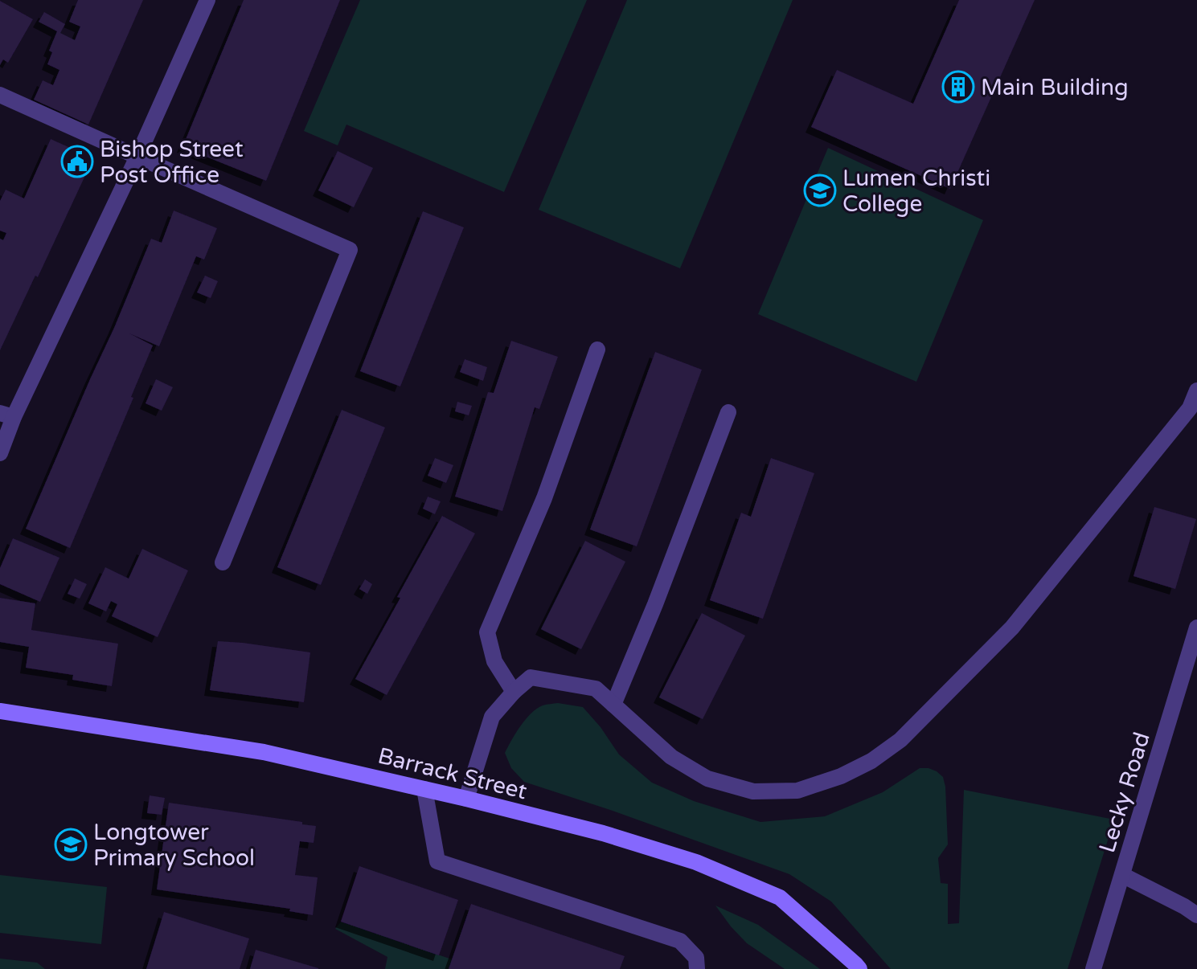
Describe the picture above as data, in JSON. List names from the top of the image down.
{
  "streets": {
    "main road": ["Barrack Street"],
    "street": ["Lecky Road"]
  },
  "places": {
    "building": ["Main Building"],
    "public building": ["Bishop Street Post Office"],
    "school or university": ["Lumen Christi College", "Longtower Primary School"]
  }
}
